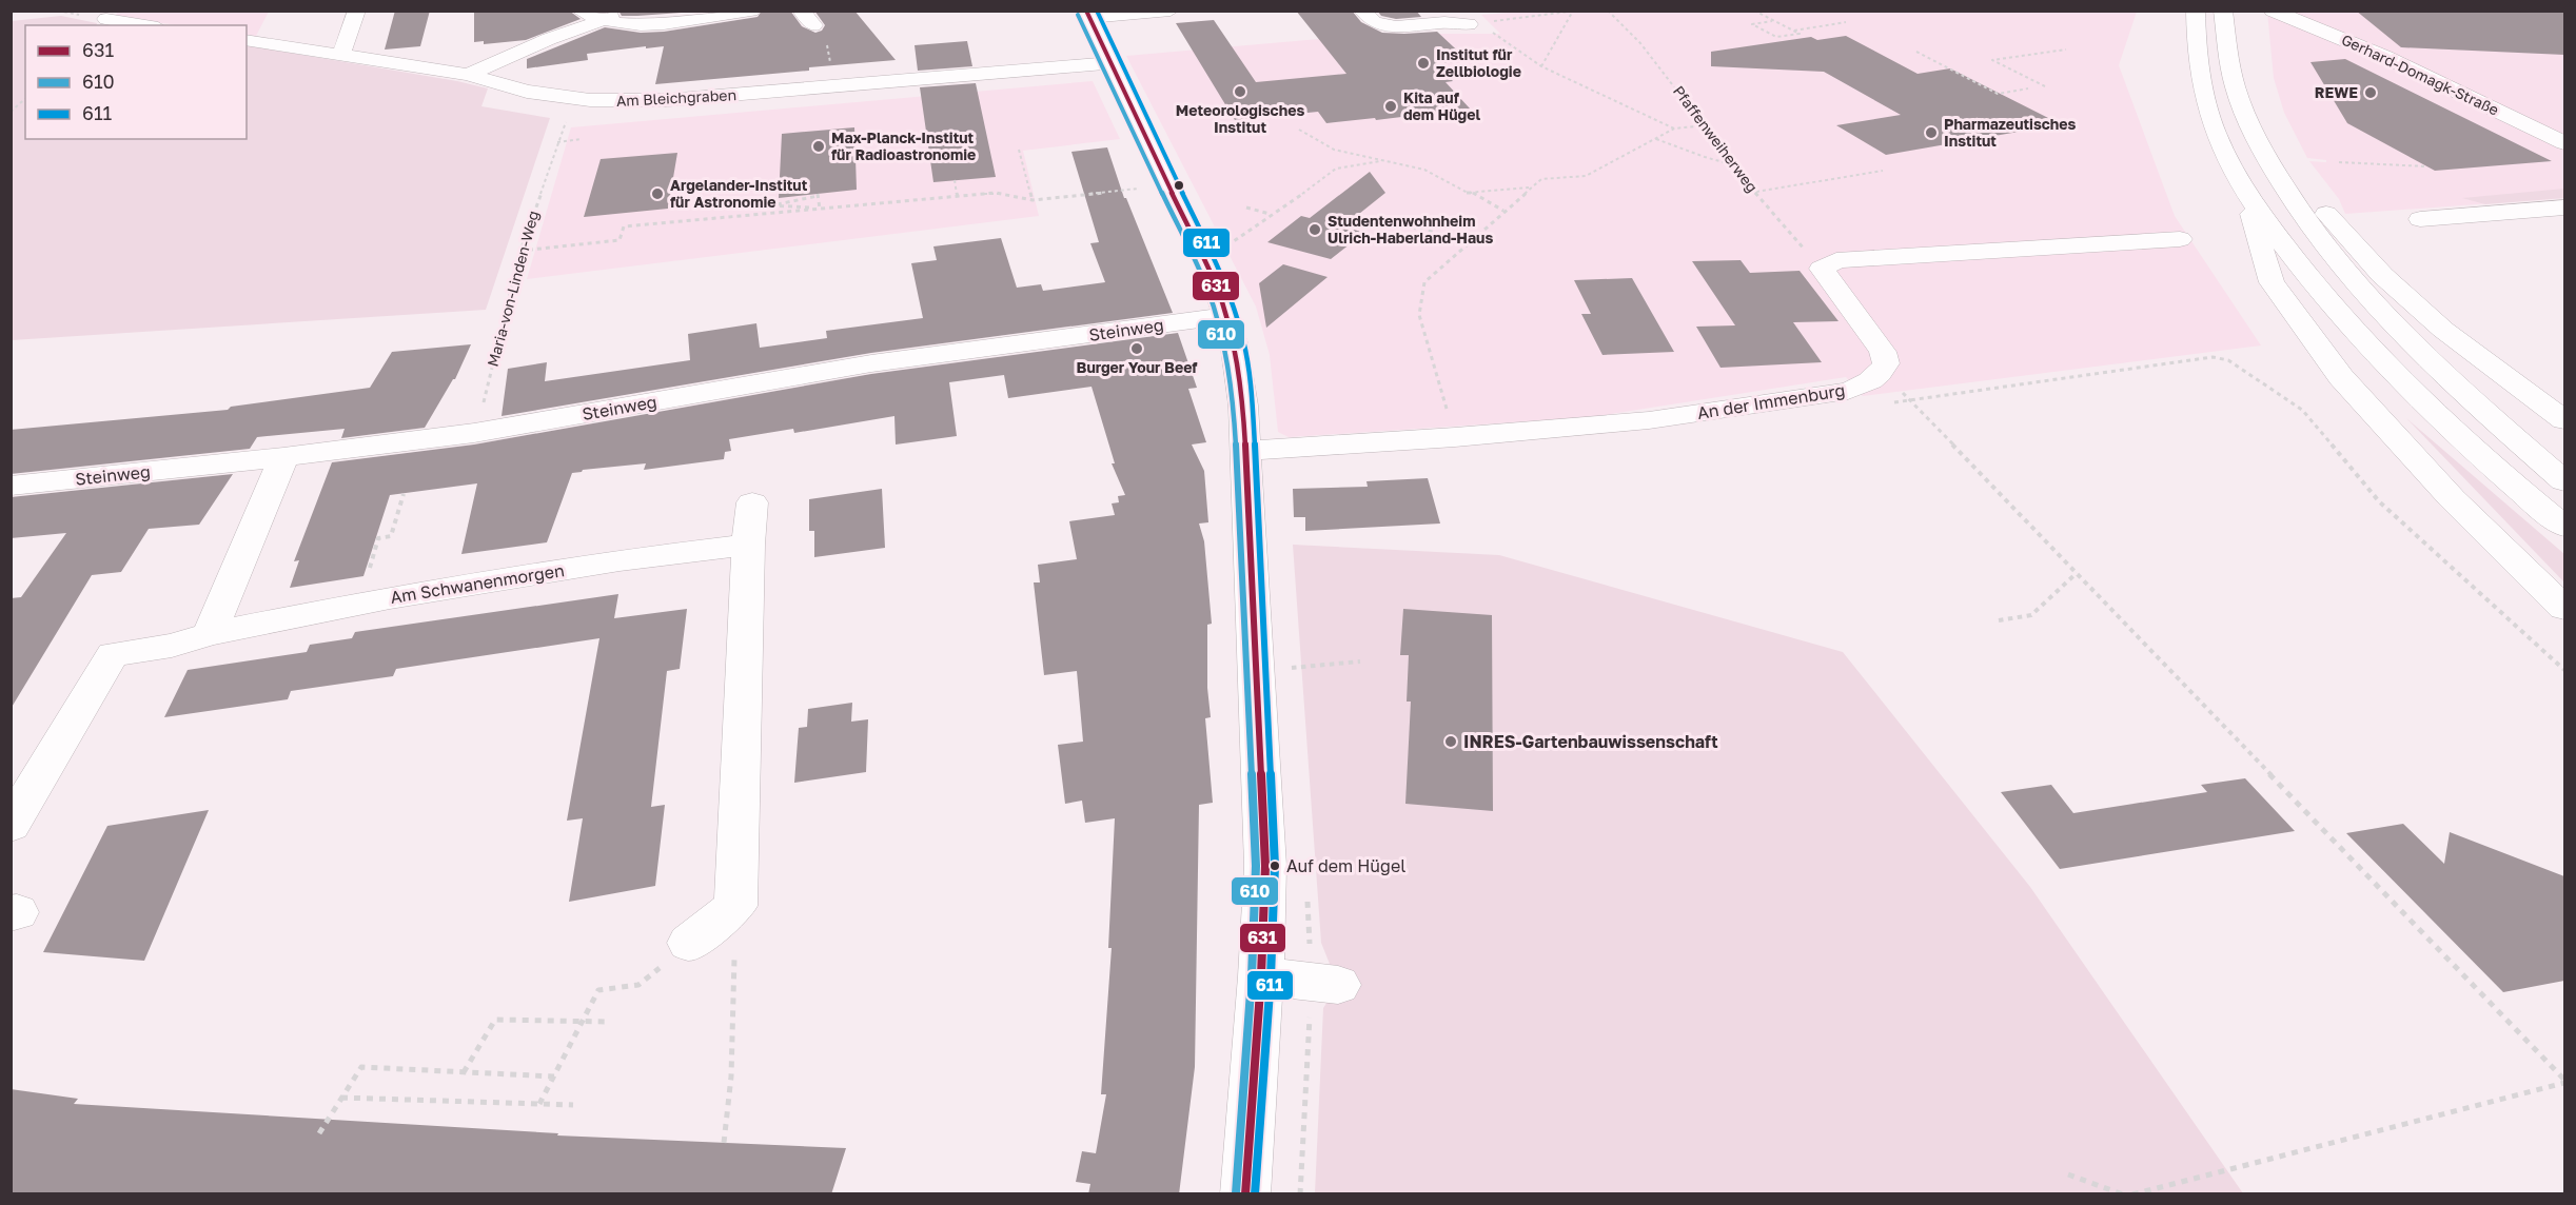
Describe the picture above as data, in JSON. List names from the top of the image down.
{
  "streets": {
    "main road": [
      "Gerhard-Domagk-Straße",
      "Am Bleichgraben",
      "Steinweg",
      "An der Immenburg",
      "Am Schwanenmorgen"
    ],
    "path": ["Pfaffenweiherweg", "Maria-von-Linden-Weg"]
  },
  "crossings": [
    ["Maria-von-Linden-Weg", "Steinweg"]
  ],
  "places": [
    "Institut für Zellbiologie",
    "Meteorologisches Institut",
    "REWE",
    "Kita auf dem Hügel",
    "Pharmazeutisches Institut",
    "Max-Planck-Institut für Radioastronomie",
    "Argelander-Institut für Astronomie",
    "Studentenwohnheim Ulrich-Haberland-Haus",
    "Burger Your Beef",
    "INRES-Gartenbauwissenschaft",
    "Auf dem Hügel"
  ],
  "lines": ["transit line 631", "transit line 611", "transit line 610"],
  "legend": ["631", "610", "611"]
}
